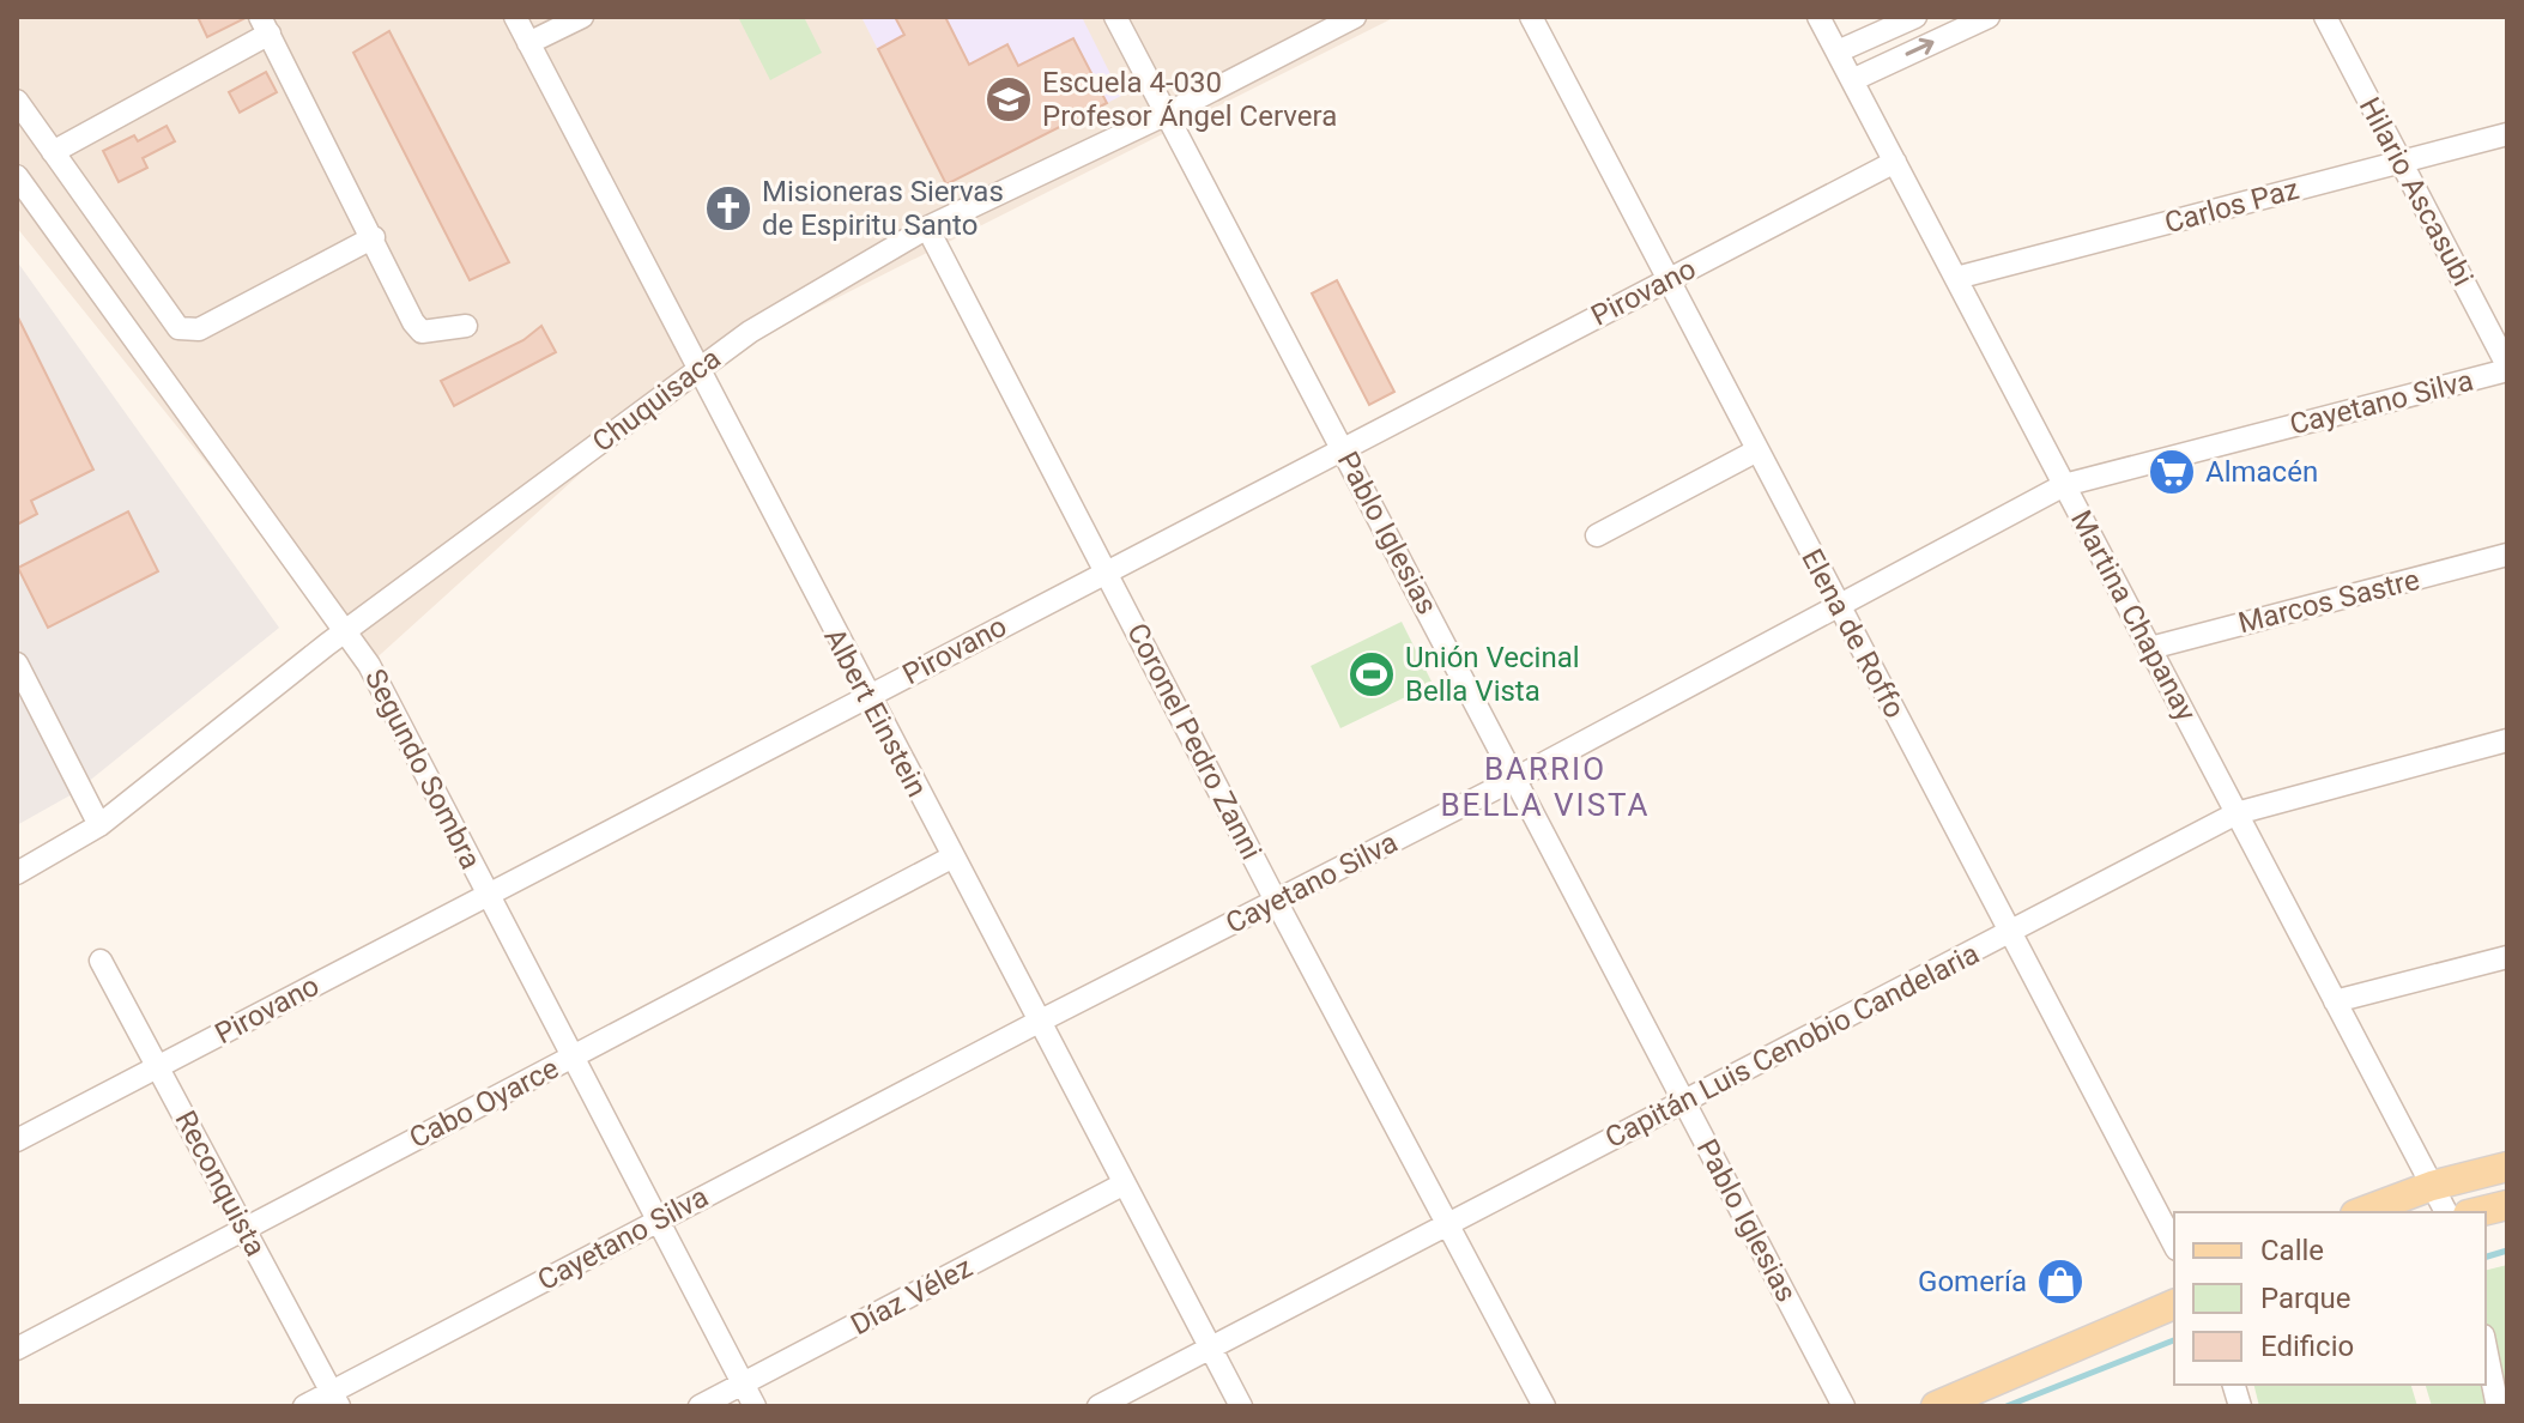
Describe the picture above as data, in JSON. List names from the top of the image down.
{
  "streets": {
    "street": [
      "Hilario Ascasubi",
      "Carlos Paz",
      "Pirovano",
      "Chuquisaca",
      "Cayetano Silva",
      "Pablo Iglesias",
      "Marcos Sastre",
      "Martina Chapanay",
      "Elena de Roffo",
      "Albert Einstein",
      "Coronel Pedro Zanni",
      "Segundo Sombra",
      "Capitán Luis Cenobio Candelaria",
      "Cabo Oyarce",
      "Reconquista",
      "Díaz Vélez"
    ]
  },
  "crossings": [
    ["Hilario Ascasubi", "Carlos Paz"],
    ["Hilario Ascasubi", "Cayetano Silva"],
    ["Carlos Paz", "Martina Chapanay"],
    ["Pirovano", "Pablo Iglesias"],
    ["Pirovano", "Martina Chapanay"],
    ["Pirovano", "Elena de Roffo"],
    ["Pirovano", "Albert Einstein"],
    ["Pirovano", "Coronel Pedro Zanni"],
    ["Pirovano", "Segundo Sombra"],
    ["Pirovano", "Reconquista"],
    ["Chuquisaca", "Pablo Iglesias"],
    ["Chuquisaca", "Albert Einstein"],
    ["Chuquisaca", "Coronel Pedro Zanni"],
    ["Chuquisaca", "Segundo Sombra"],
    ["Cayetano Silva", "Pablo Iglesias"],
    ["Cayetano Silva", "Martina Chapanay"],
    ["Cayetano Silva", "Elena de Roffo"],
    ["Cayetano Silva", "Albert Einstein"],
    ["Cayetano Silva", "Coronel Pedro Zanni"],
    ["Cayetano Silva", "Segundo Sombra"],
    ["Cayetano Silva", "Reconquista"],
    ["Pablo Iglesias", "Capitán Luis Cenobio Candelaria"],
    ["Marcos Sastre", "Martina Chapanay"],
    ["Martina Chapanay", "Capitán Luis Cenobio Candelaria"],
    ["Elena de Roffo", "Capitán Luis Cenobio Candelaria"],
    ["Albert Einstein", "Capitán Luis Cenobio Candelaria"],
    ["Albert Einstein", "Cabo Oyarce"],
    ["Albert Einstein", "Díaz Vélez"],
    ["Coronel Pedro Zanni", "Capitán Luis Cenobio Candelaria"],
    ["Segundo Sombra", "Cabo Oyarce"],
    ["Segundo Sombra", "Díaz Vélez"],
    ["Cabo Oyarce", "Reconquista"]
  ],
  "districts": ["BARRIO BELLA VISTA"],
  "places": {
    "school or university": ["Escuela 4-030 Profesor Ángel Cervera"],
    "church": ["Misioneras Siervas de Espiritu Santo"],
    "supermarket": ["Almacén"],
    "sports": ["Unión Vecinal Bella Vista"],
    "shop": ["Gomería"]
  },
  "legend": ["Calle", "Parque", "Edificio"]
}
